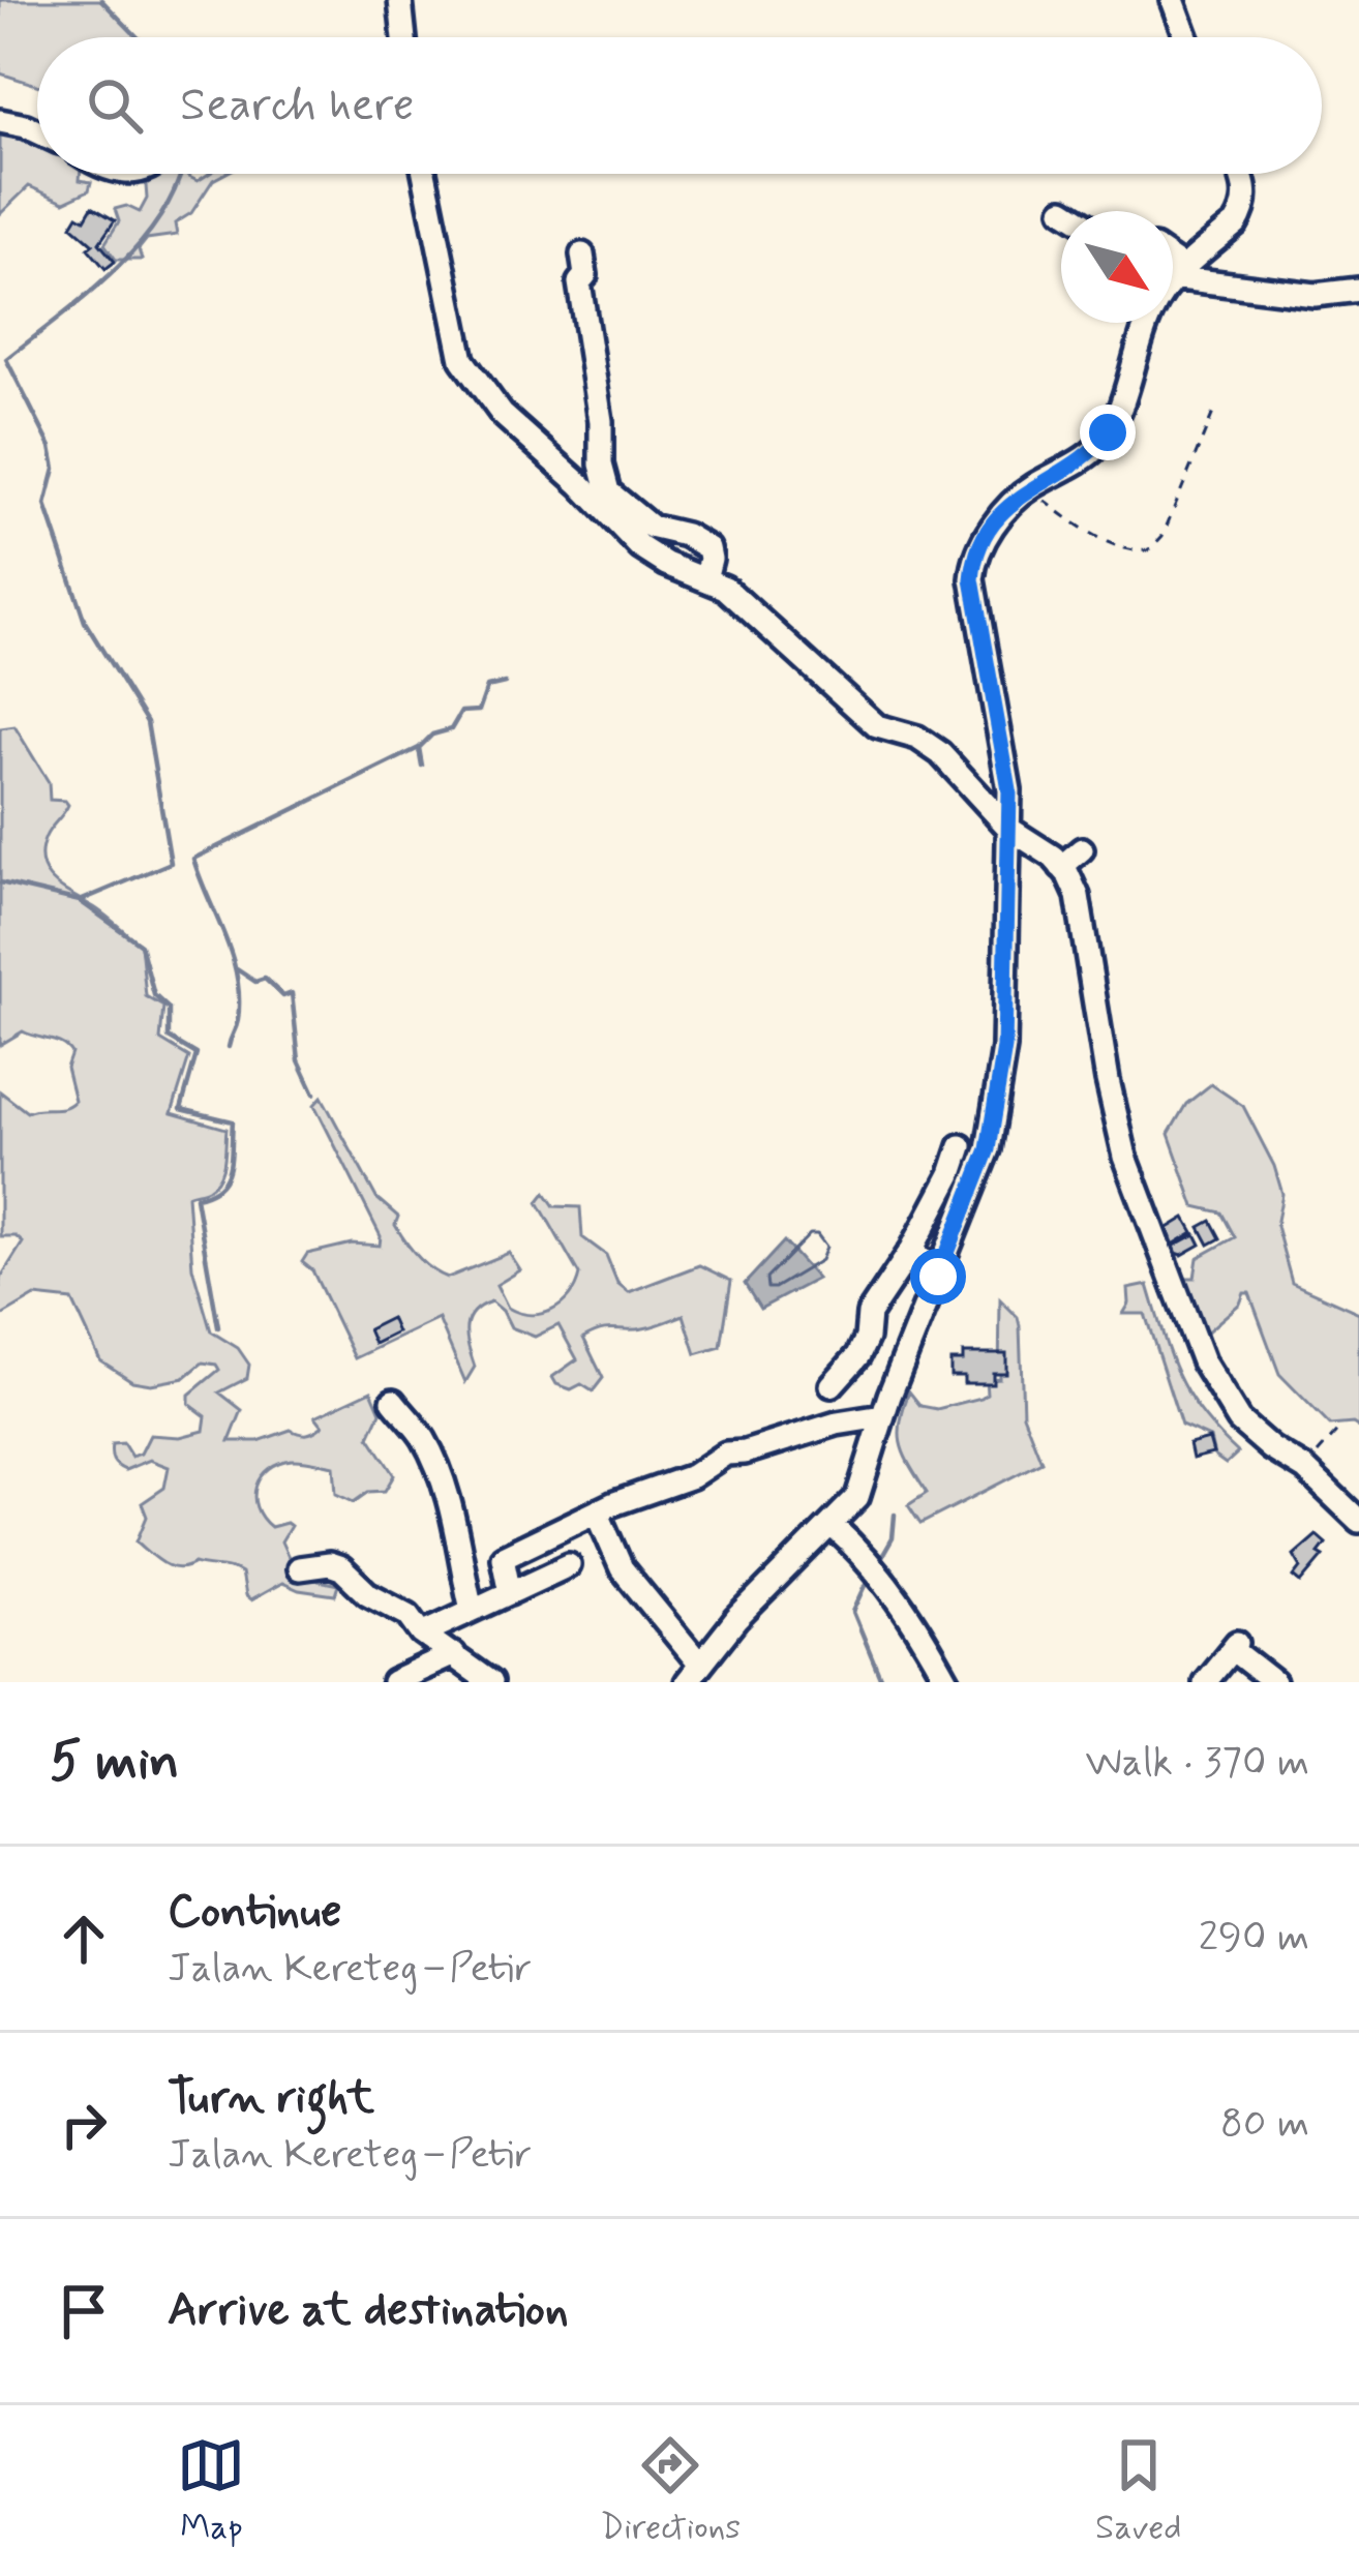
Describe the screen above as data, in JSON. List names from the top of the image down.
{
  "north": "bottom right",
  "page": {
    "search": "Search here",
    "heading": ["5 min", "Walk · 370 m"],
    "list": [
      ["Continue", "Jalan Kereteg–Petir", "290 m"],
      ["Turn right", "Jalan Kereteg–Petir", "80 m"],
      "Arrive at destination"
    ],
    "nav": ["Map", "Directions", "Saved"]
  }
}
